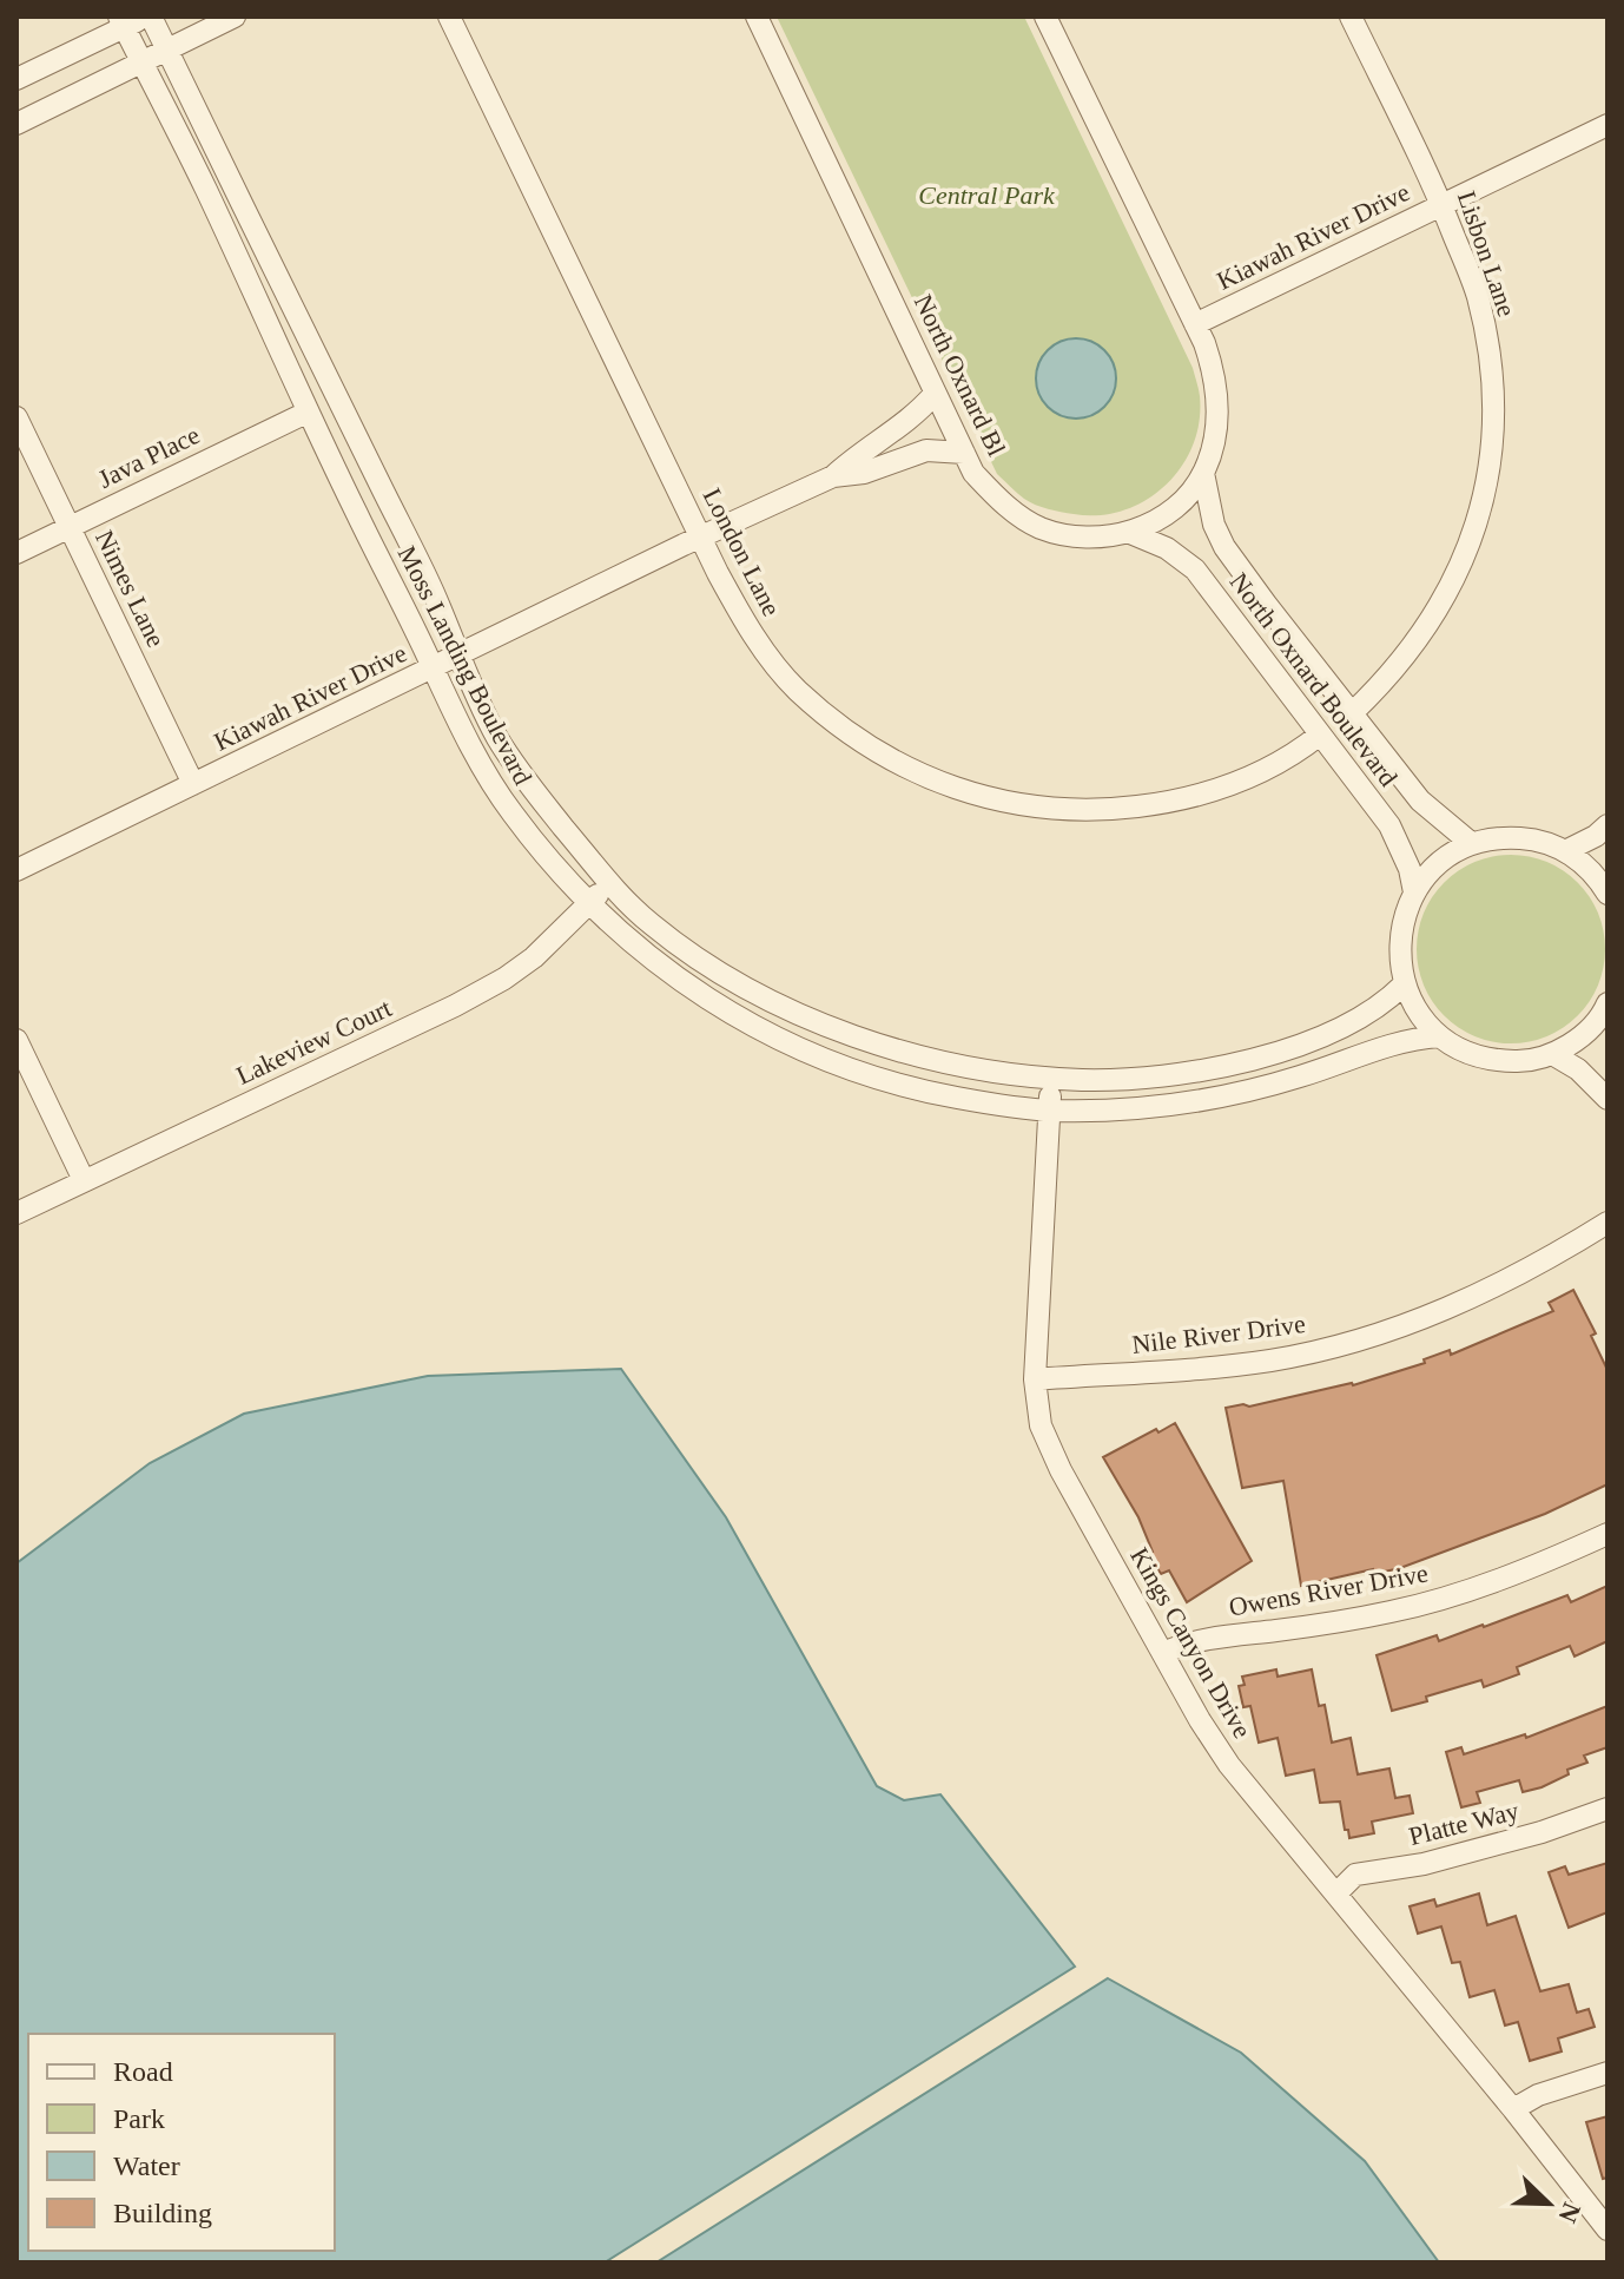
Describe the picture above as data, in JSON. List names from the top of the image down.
{
  "streets": {
    "street": [
      "Kiawah River Drive",
      "Lisbon Lane",
      "North Oxnard Bl",
      "Java Place",
      "London Lane",
      "Nimes Lane",
      "Moss Landing Boulevard",
      "North Oxnard Boulevard",
      "Lakeview Court",
      "Nile River Drive",
      "Owens River Drive",
      "Kings Canyon Drive",
      "Platte Way"
    ]
  },
  "crossings": [
    ["Kiawah River Drive", "Lisbon Lane"],
    ["Kiawah River Drive", "North Oxnard Bl"],
    ["Kiawah River Drive", "London Lane"],
    ["Kiawah River Drive", "Nimes Lane"],
    ["Kiawah River Drive", "Moss Landing Boulevard"],
    ["Lisbon Lane", "North Oxnard Boulevard"],
    ["North Oxnard Bl", "North Oxnard Boulevard"],
    ["Java Place", "Nimes Lane"],
    ["Java Place", "Moss Landing Boulevard"],
    ["London Lane", "North Oxnard Boulevard"],
    ["Moss Landing Boulevard", "Lakeview Court"],
    ["Moss Landing Boulevard", "Kings Canyon Drive"],
    ["Nile River Drive", "Kings Canyon Drive"],
    ["Owens River Drive", "Kings Canyon Drive"],
    ["Kings Canyon Drive", "Platte Way"]
  ],
  "parks": ["Central Park"],
  "legend": [
    "Road",
    "Park",
    "Water",
    "Building"
  ],
  "north": "bottom right"
}
